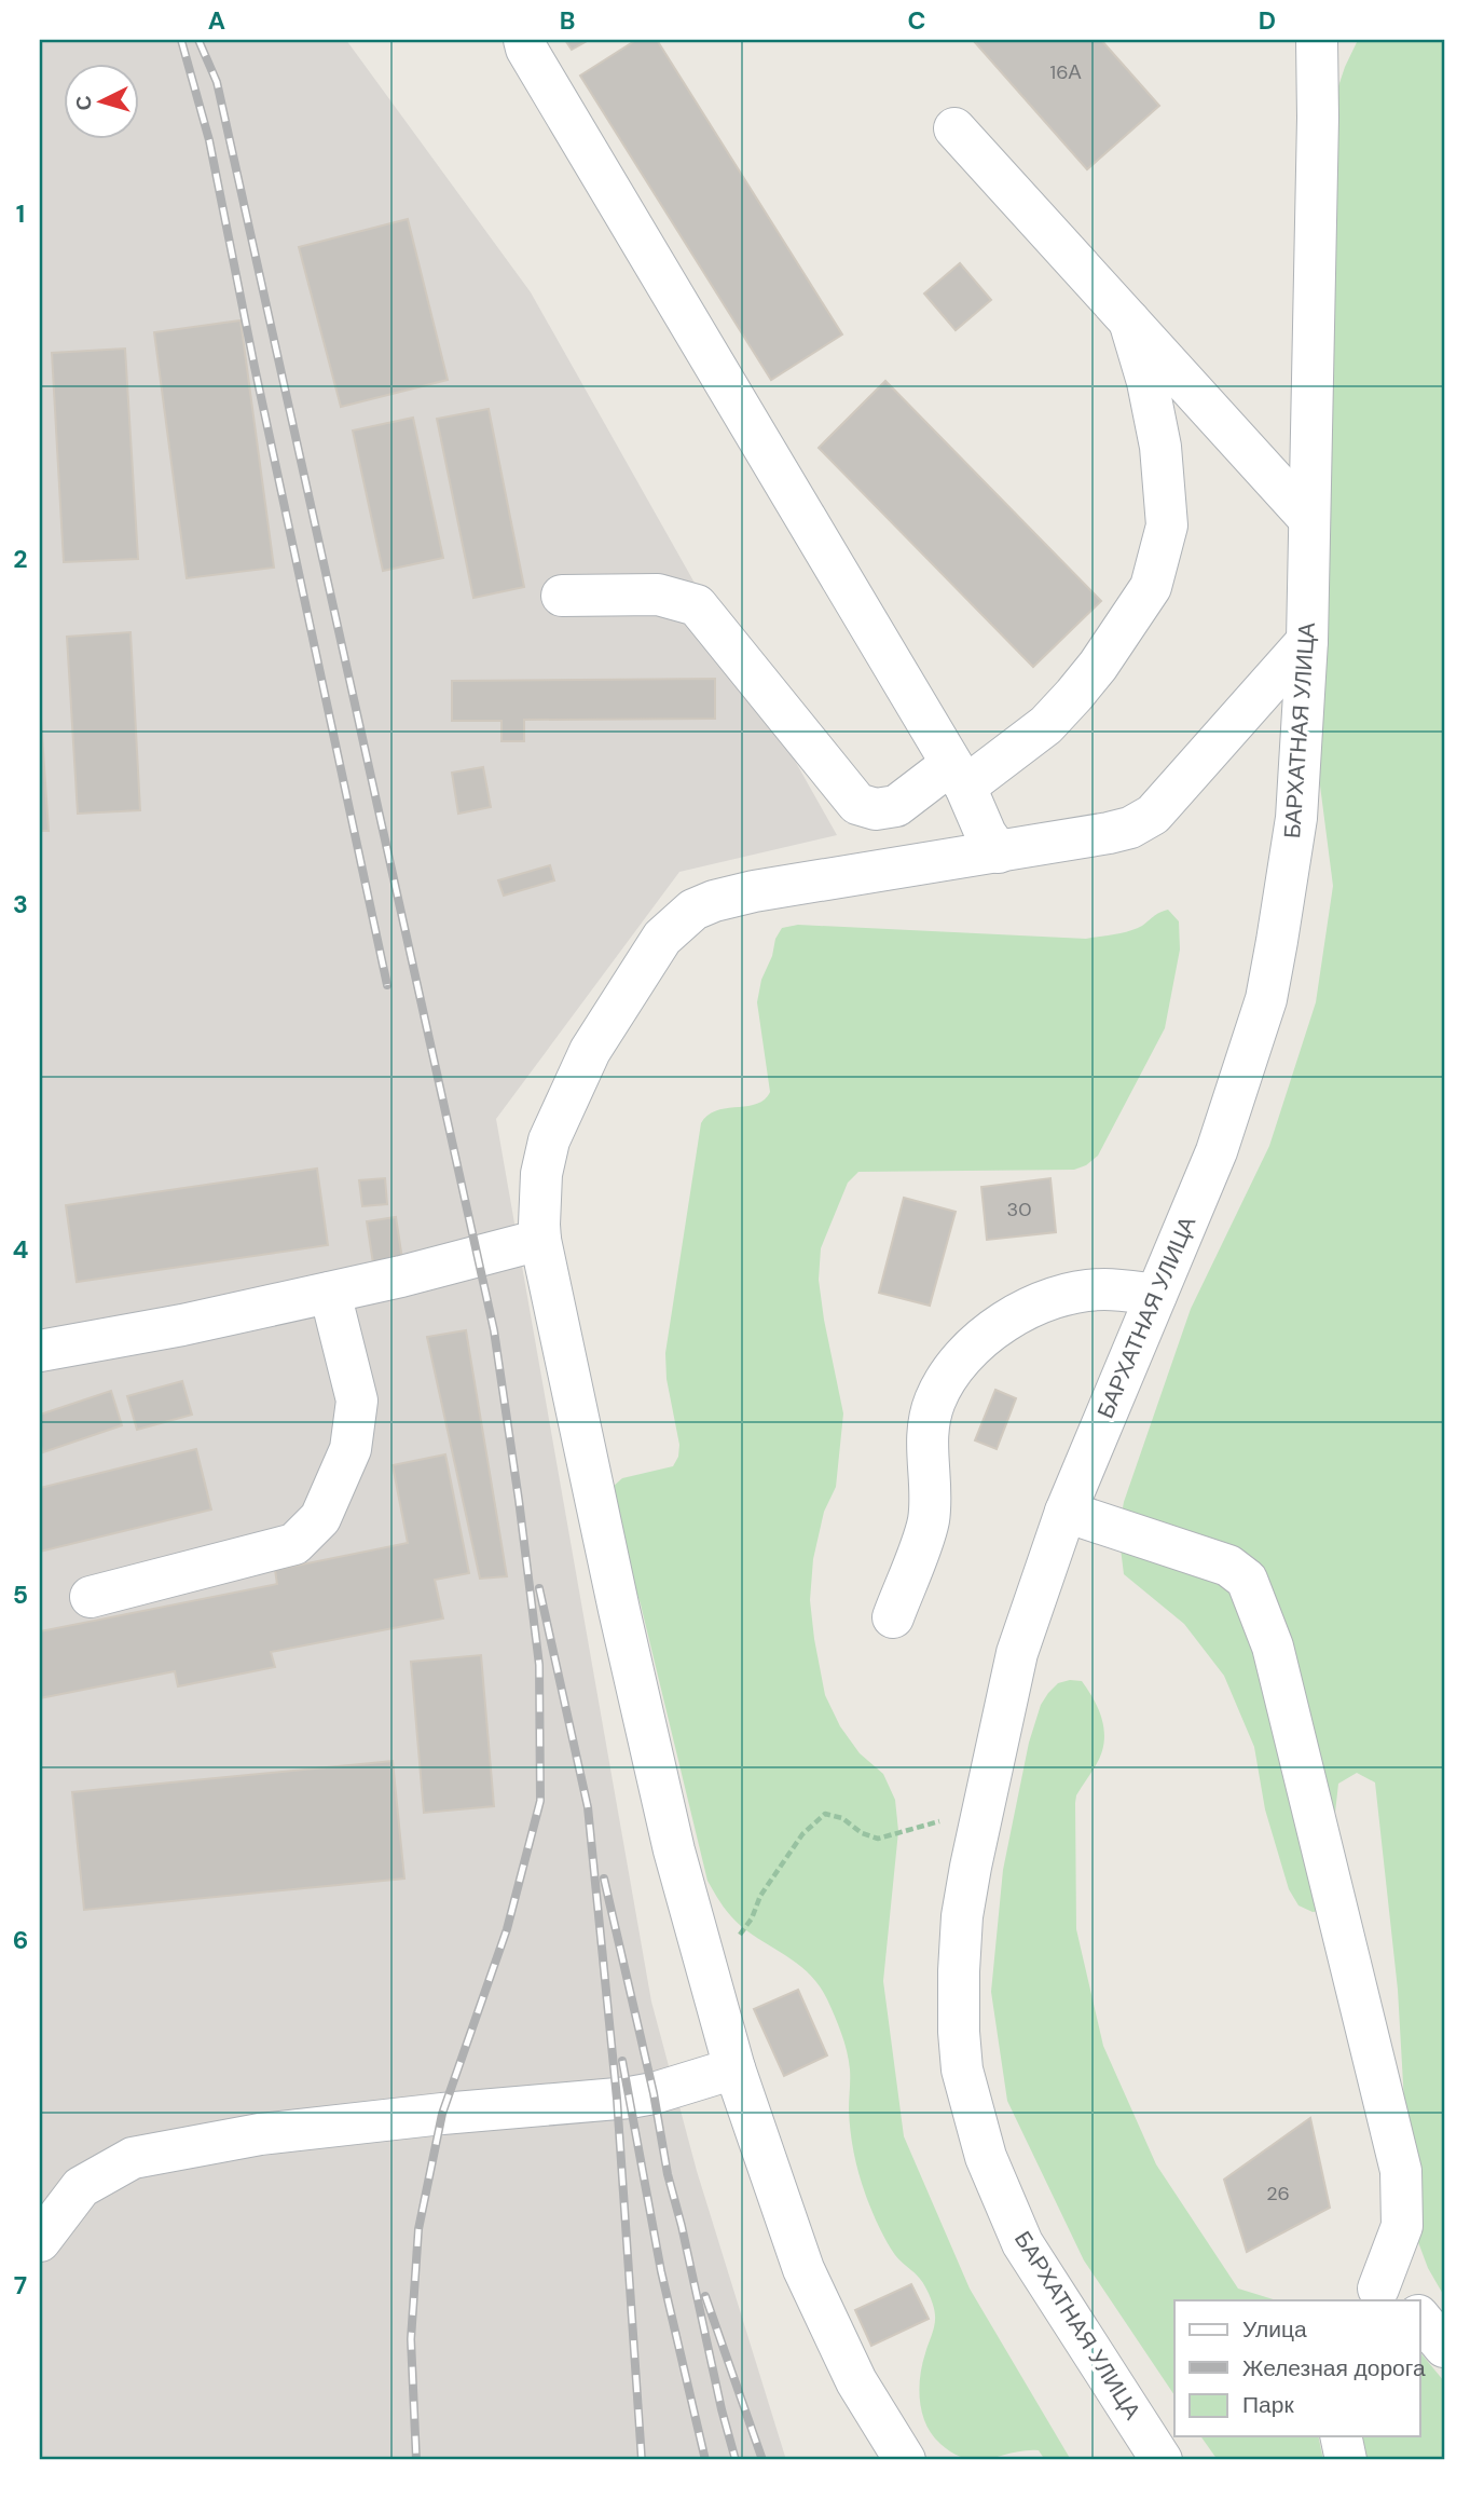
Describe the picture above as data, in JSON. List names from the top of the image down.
{
  "streets": {
    "street": ["БАРХАТНАЯ УЛИЦА"]
  },
  "house_numbers": ["16А", "30", "26"],
  "legend": ["Улица", "Железная дорога", "Парк"],
  "north": "left",
  "grid": {
    "columns": [
      "A",
      "B",
      "C",
      "D"
    ],
    "rows": [
      "1",
      "2",
      "3",
      "4",
      "5",
      "6",
      "7"
    ]
  }
}
